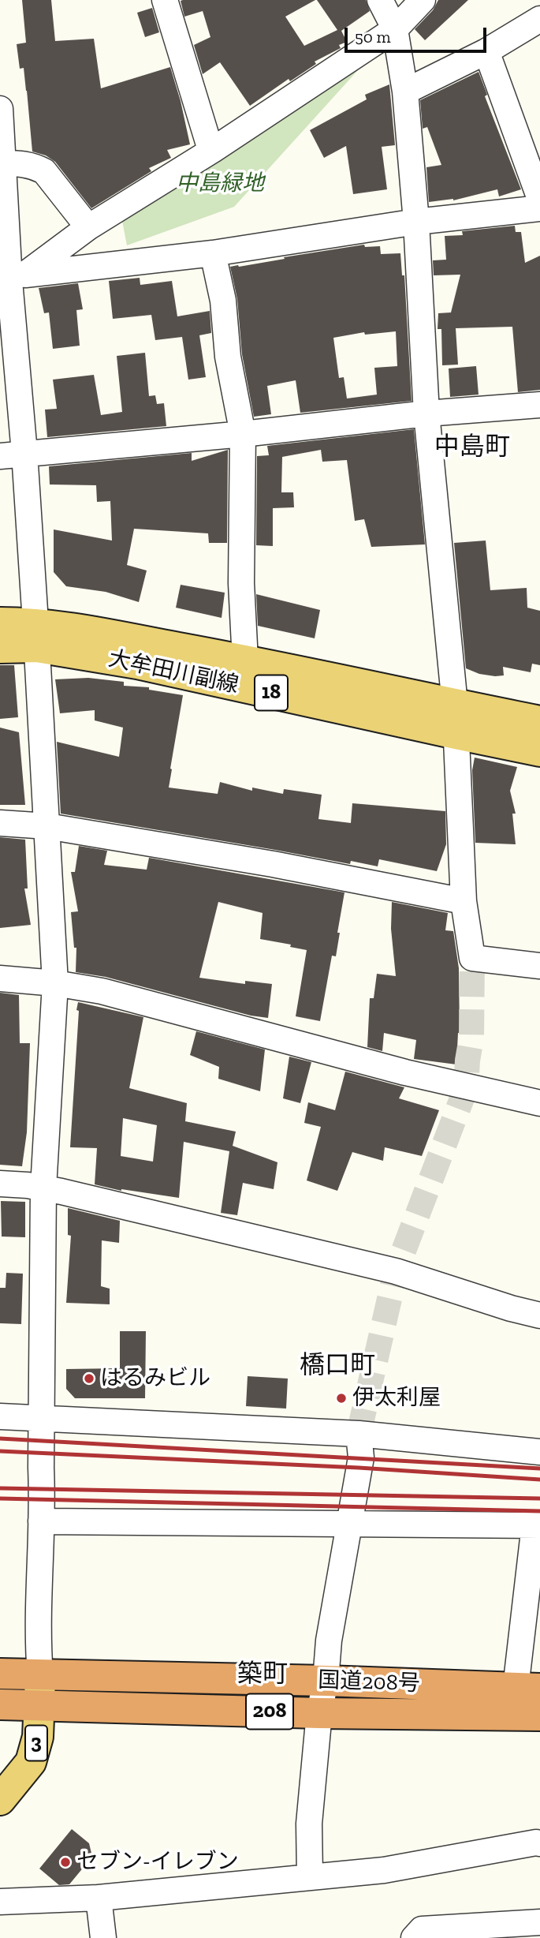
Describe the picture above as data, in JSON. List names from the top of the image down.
{
  "streets": {
    "highway": ["国道208号", "208"],
    "main road": ["大牟田川副線", "18", "3"]
  },
  "crossings": [
    ["国道208号", "3"]
  ],
  "districts": ["中島町", "橋口町", "築町"],
  "parks": ["中島緑地"],
  "places": ["はるみビル", "伊太利屋", "セブン-イレブン"],
  "scale_bar": "50 m"
}
